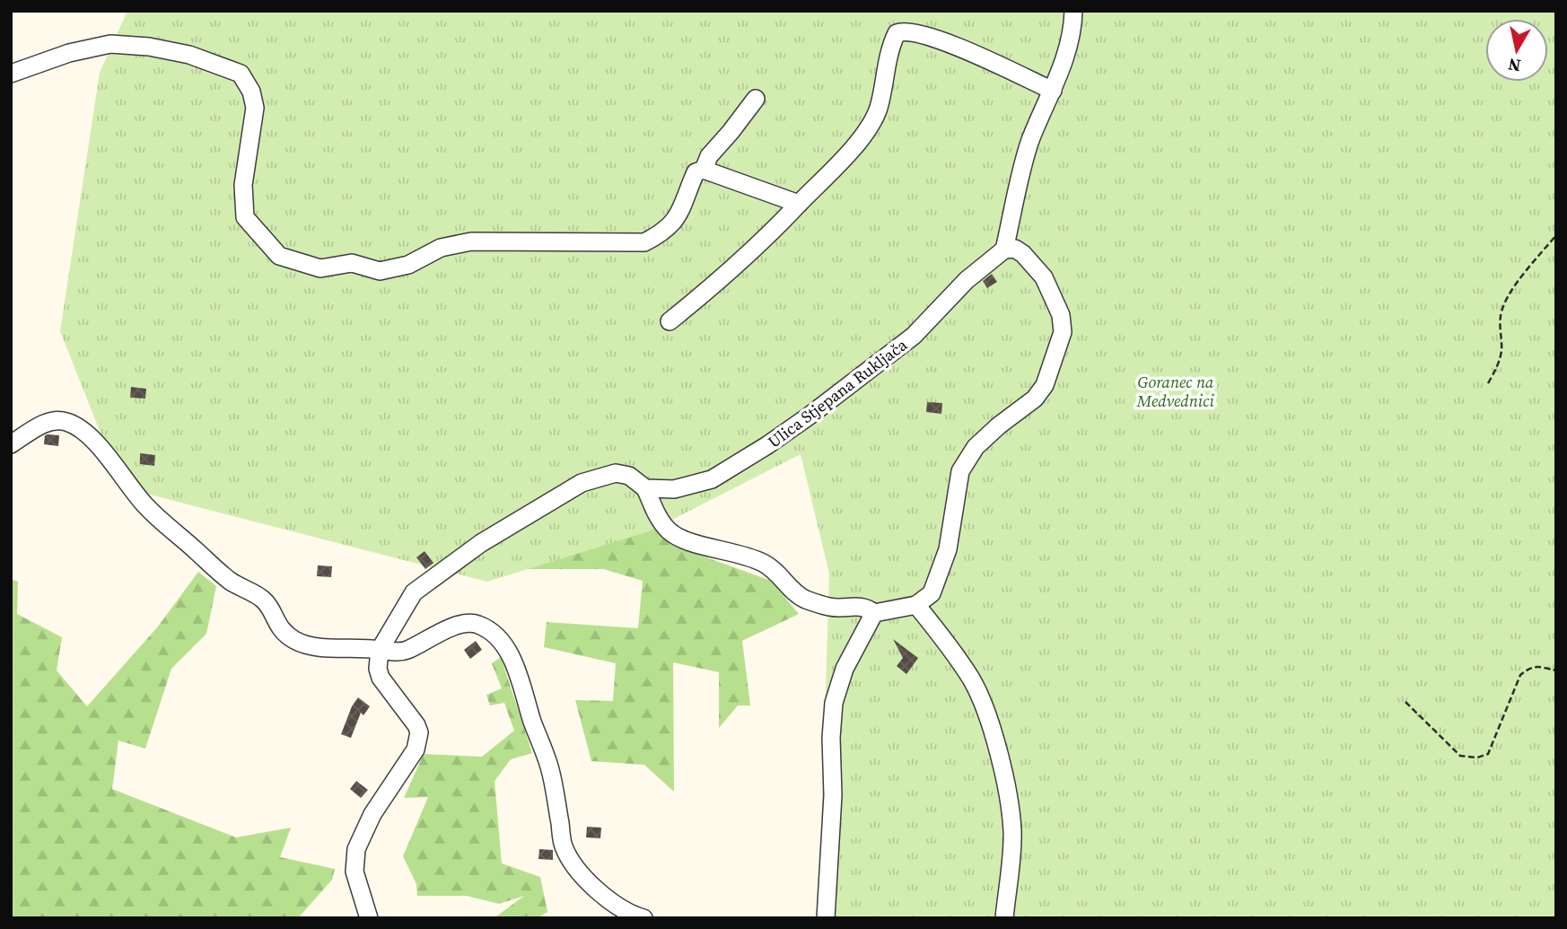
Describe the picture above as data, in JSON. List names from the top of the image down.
{
  "streets": {
    "street": ["Ulica Stjepana Rukljača"]
  },
  "parks": ["Goranec na Medvednici"],
  "north": "bottom"
}
